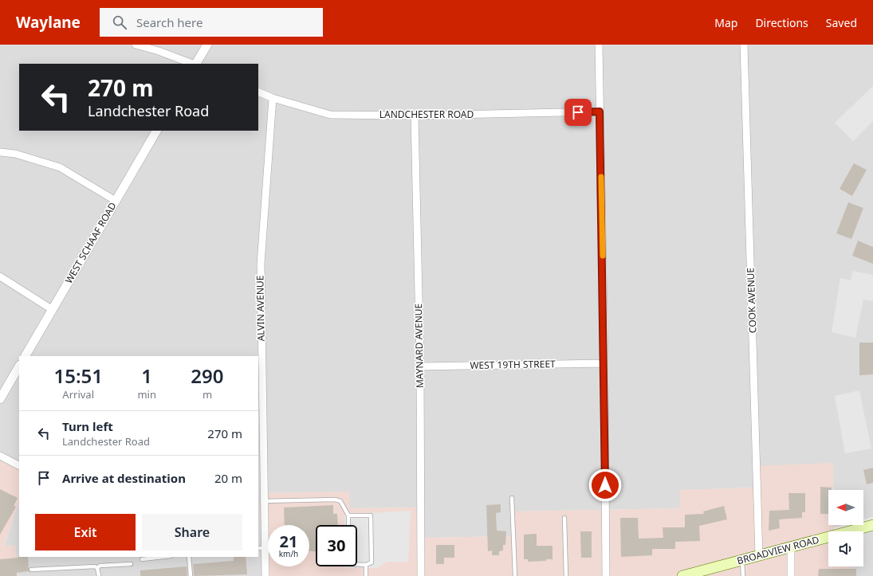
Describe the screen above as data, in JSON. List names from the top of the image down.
{
  "streets": {
    "main road": ["BROADVIEW ROAD"],
    "street": [
      "LANDCHESTER ROAD",
      "WEST SCHAAF ROAD",
      "COOK AVENUE",
      "ALVIN AVENUE",
      "MAYNARD AVENUE",
      "WEST 19TH STREET"
    ]
  },
  "crossings": [
    ["LANDCHESTER ROAD", "ALVIN AVENUE"],
    ["LANDCHESTER ROAD", "MAYNARD AVENUE"],
    ["COOK AVENUE", "BROADVIEW ROAD"],
    ["MAYNARD AVENUE", "WEST 19TH STREET"]
  ],
  "north": "left",
  "page": {
    "header": "Waylane",
    "search": "Search here",
    "nav": ["Map", "Directions", "Saved"],
    "turn": ["270 m", "Landchester Road"],
    "eta": [
      "15:51",
      "Arrival",
      "1",
      "min",
      "290",
      "m"
    ],
    "list": [
      {
        "name": "Turn left",
        "note": "Landchester Road",
        "value": "270 m"
      },
      {
        "name": "Arrive at destination",
        "value": "20 m"
      }
    ],
    "buttons": ["Exit", "Share"],
    "speed": "21 km/h",
    "limit": "30"
  }
}
